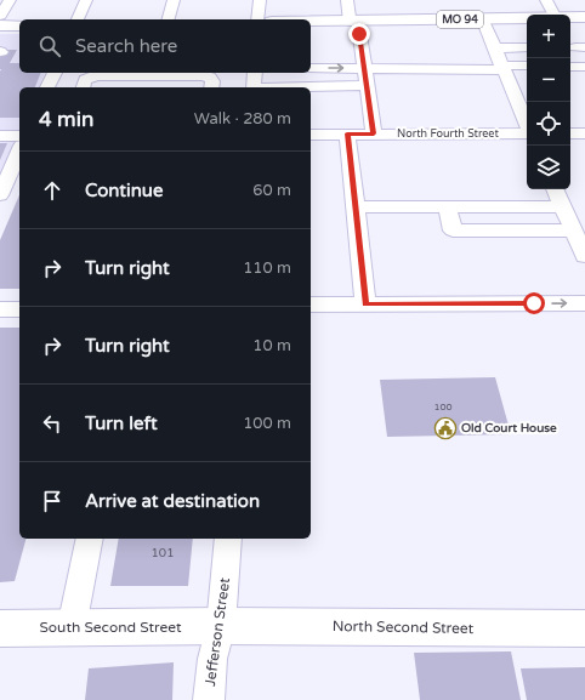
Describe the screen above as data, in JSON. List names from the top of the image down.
{
  "streets": {
    "main road": ["MO 94", "South Second Street", "North Second Street"],
    "street": ["North Fourth Street", "Jefferson Street"]
  },
  "crossings": [
    ["South Second Street", "North Second Street"],
    ["South Second Street", "Jefferson Street"],
    ["North Second Street", "Jefferson Street"]
  ],
  "places": {
    "public building": ["Old Court House"]
  },
  "house_numbers": ["100", "101"],
  "page": {
    "map_buttons": ["+", "−"],
    "search": "Search here",
    "heading": ["4 min", "Walk · 280 m"],
    "list": [
      ["Continue", "60 m"],
      ["Turn right", "110 m"],
      ["Turn right", "10 m"],
      ["Turn left", "100 m"],
      "Arrive at destination"
    ]
  }
}
